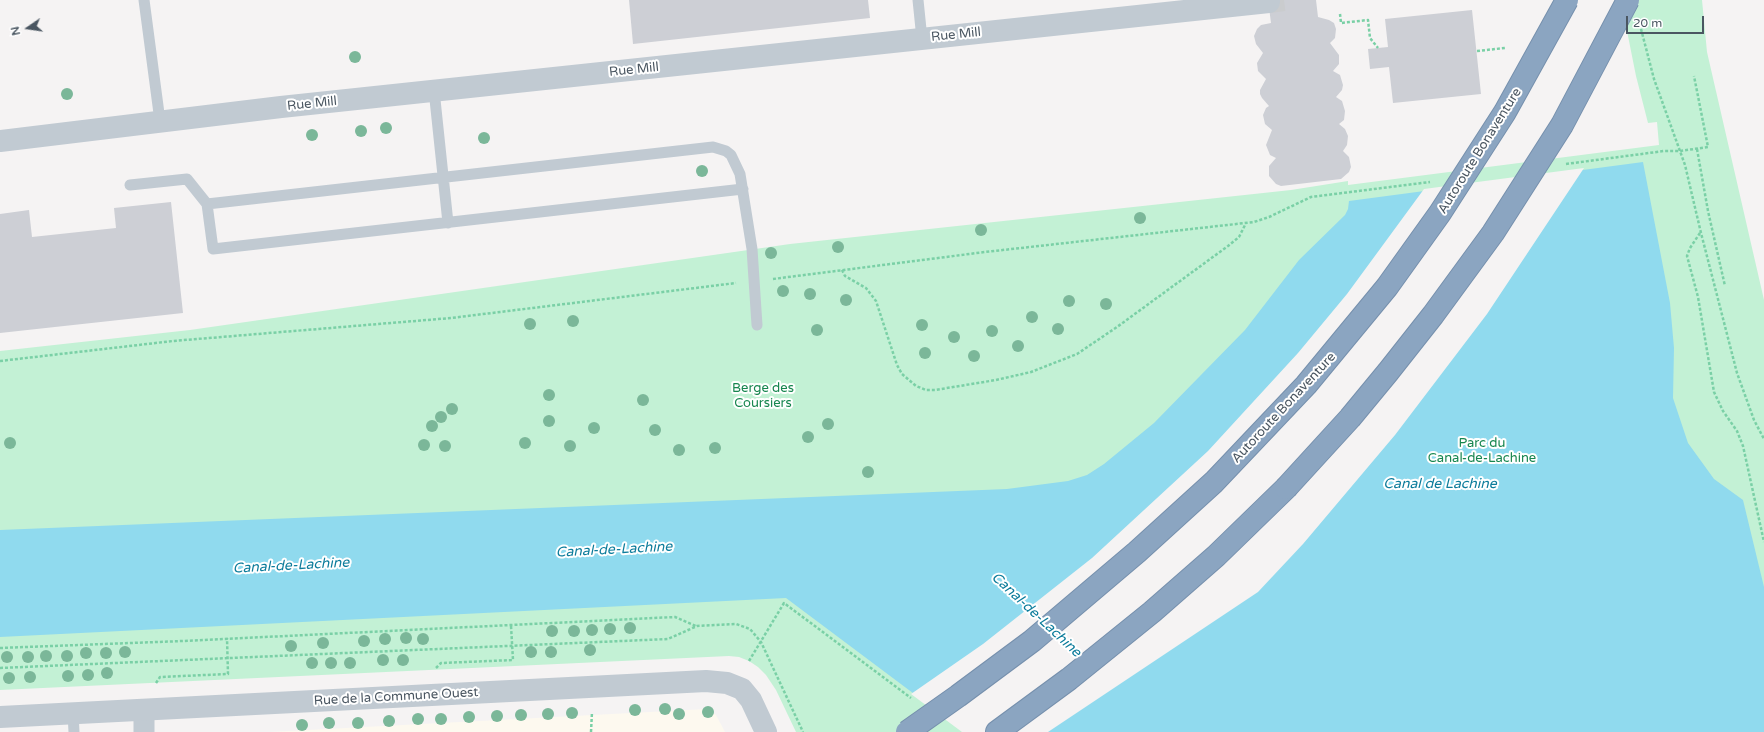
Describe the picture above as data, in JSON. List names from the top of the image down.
{
  "streets": {
    "highway": ["Autoroute Bonaventure"],
    "street": ["Rue Mill", "Rue de la Commune Ouest"]
  },
  "water": ["Canal de Lachine", "Canal-de-Lachine"],
  "parks": ["Berge des Coursiers", "Parc du Canal-de-Lachine"],
  "scale_bar": "20 m",
  "north": "left"
}
